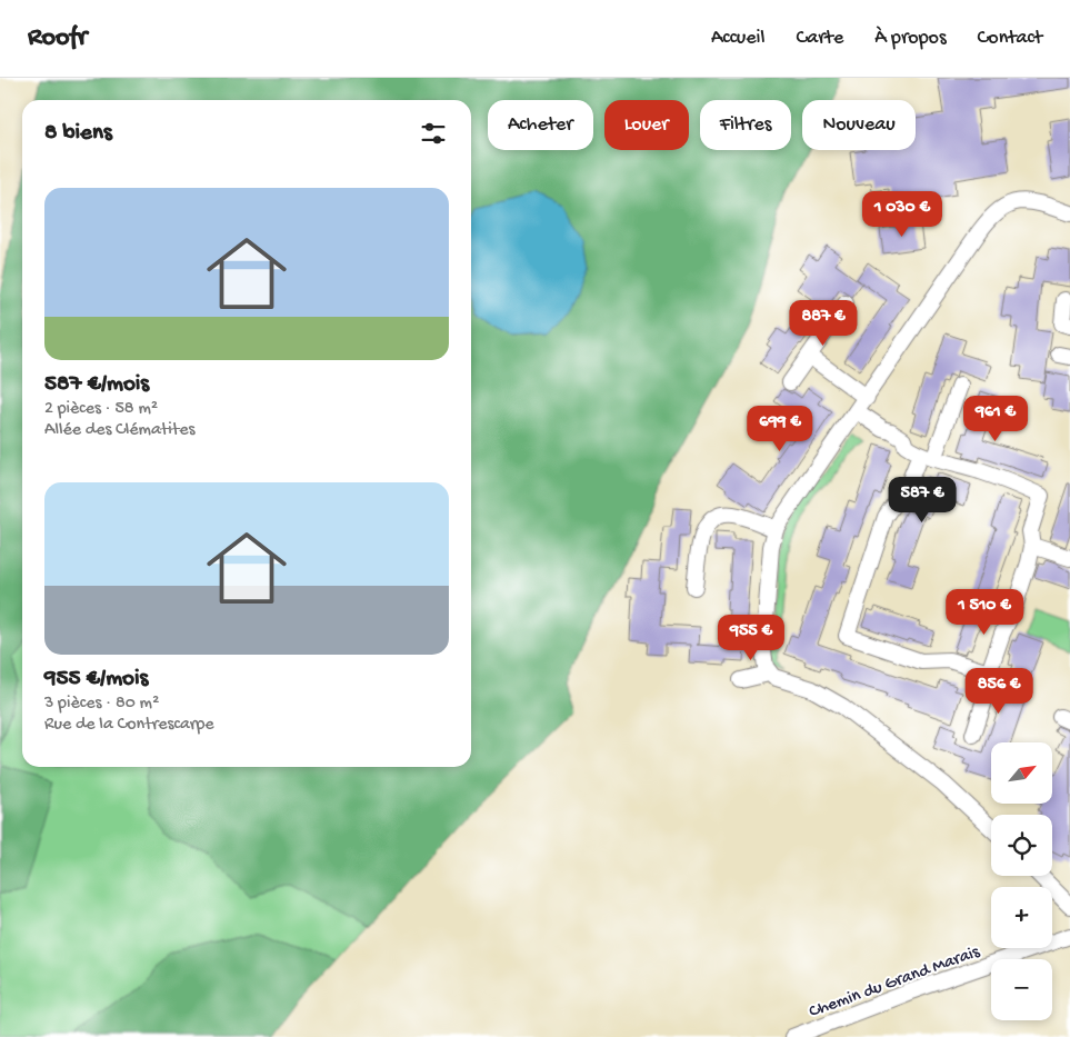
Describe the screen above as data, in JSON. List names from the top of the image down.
{
  "streets": {
    "street": ["Chemin du Grand Marais"]
  },
  "north": "top right",
  "page": {
    "header": "Roofr",
    "nav": [
      "Accueil",
      "Carte",
      "À propos",
      "Contact"
    ],
    "chip": [
      "Acheter",
      "Louer",
      "Filtres",
      "Nouveau"
    ],
    "heading": "8 biens",
    "list": [
      {
        "name": "587 €/mois",
        "note": "2 pièces · 58 m² · Allée des Clématites"
      },
      {
        "name": "955 €/mois",
        "note": "3 pièces · 80 m² · Rue de la Contrescarpe"
      }
    ],
    "price": [
      "1 030 €",
      "887 €",
      "961 €",
      "699 €",
      "587 €",
      "1 510 €",
      "955 €",
      "856 €"
    ],
    "map_buttons": ["+", "−"]
  }
}
